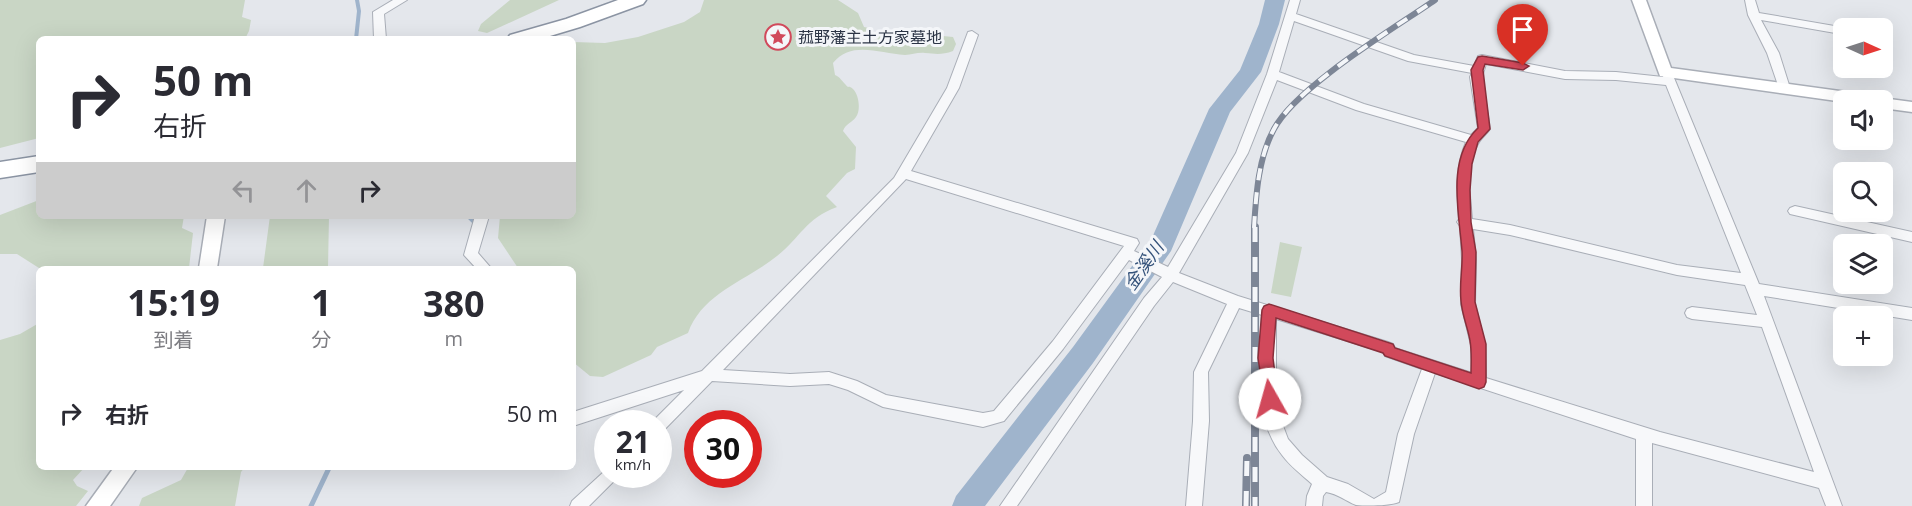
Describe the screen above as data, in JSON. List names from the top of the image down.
{
  "water": ["金溪川"],
  "places": {
    "place": ["菰野藩主土方家墓地"]
  },
  "north": "right",
  "page": {
    "map_buttons": "+",
    "turn": ["50 m", "右折"],
    "eta": [
      "15:19",
      "到着",
      "1",
      "分",
      "380",
      "m"
    ],
    "list": [
      {
        "name": "右折",
        "value": "50 m"
      }
    ],
    "speed": "21 km/h",
    "limit": "30"
  }
}
